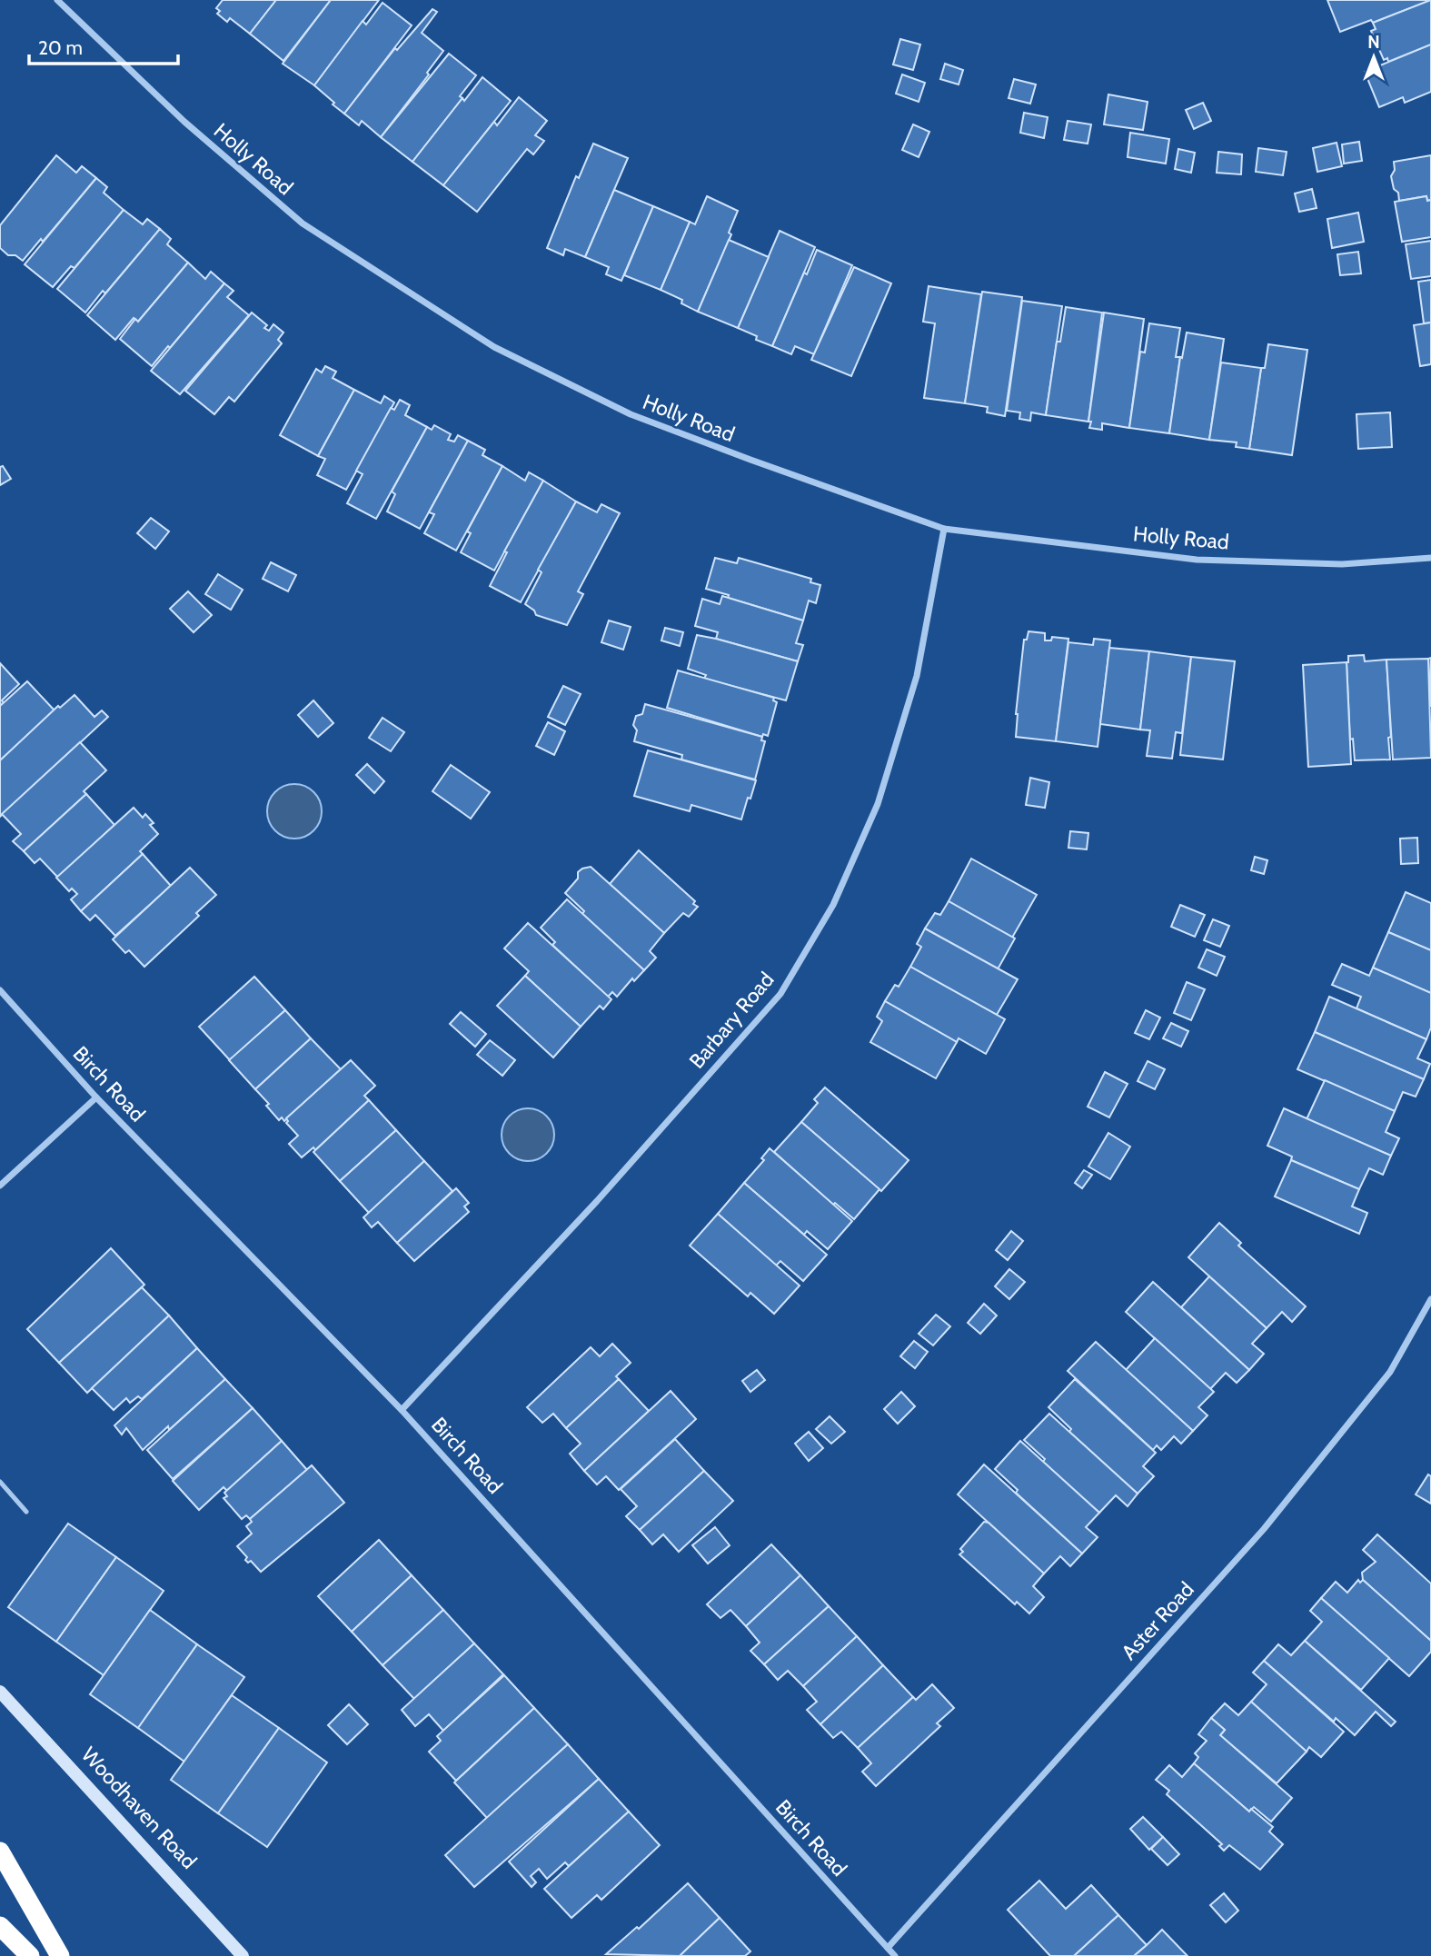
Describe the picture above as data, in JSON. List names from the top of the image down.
{
  "streets": {
    "main road": ["Woodhaven Road"],
    "street": [
      "Holly Road",
      "Barbary Road",
      "Birch Road",
      "Aster Road"
    ]
  },
  "crossings": [
    ["Holly Road", "Barbary Road"],
    ["Barbary Road", "Birch Road"],
    ["Birch Road", "Aster Road"]
  ],
  "scale_bar": "20 m",
  "north": "top"
}
